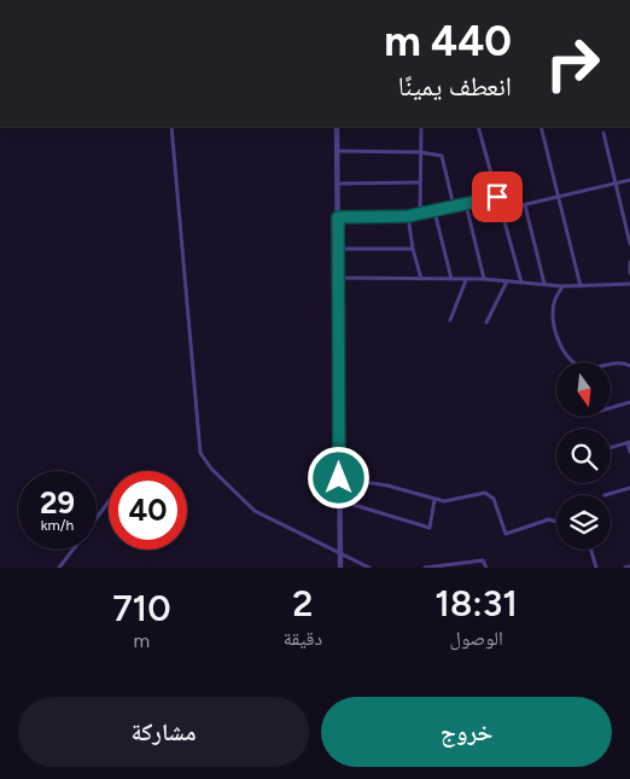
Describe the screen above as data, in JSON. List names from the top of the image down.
{
  "north": "bottom",
  "page": {
    "turn": ["440 m", "انعطف يمينًا"],
    "speed": "29 km/h",
    "limit": "40",
    "eta": [
      "18:31",
      "الوصول",
      "2",
      "دقيقة",
      "710",
      "m"
    ],
    "buttons": ["خروج", "مشاركة"]
  }
}
